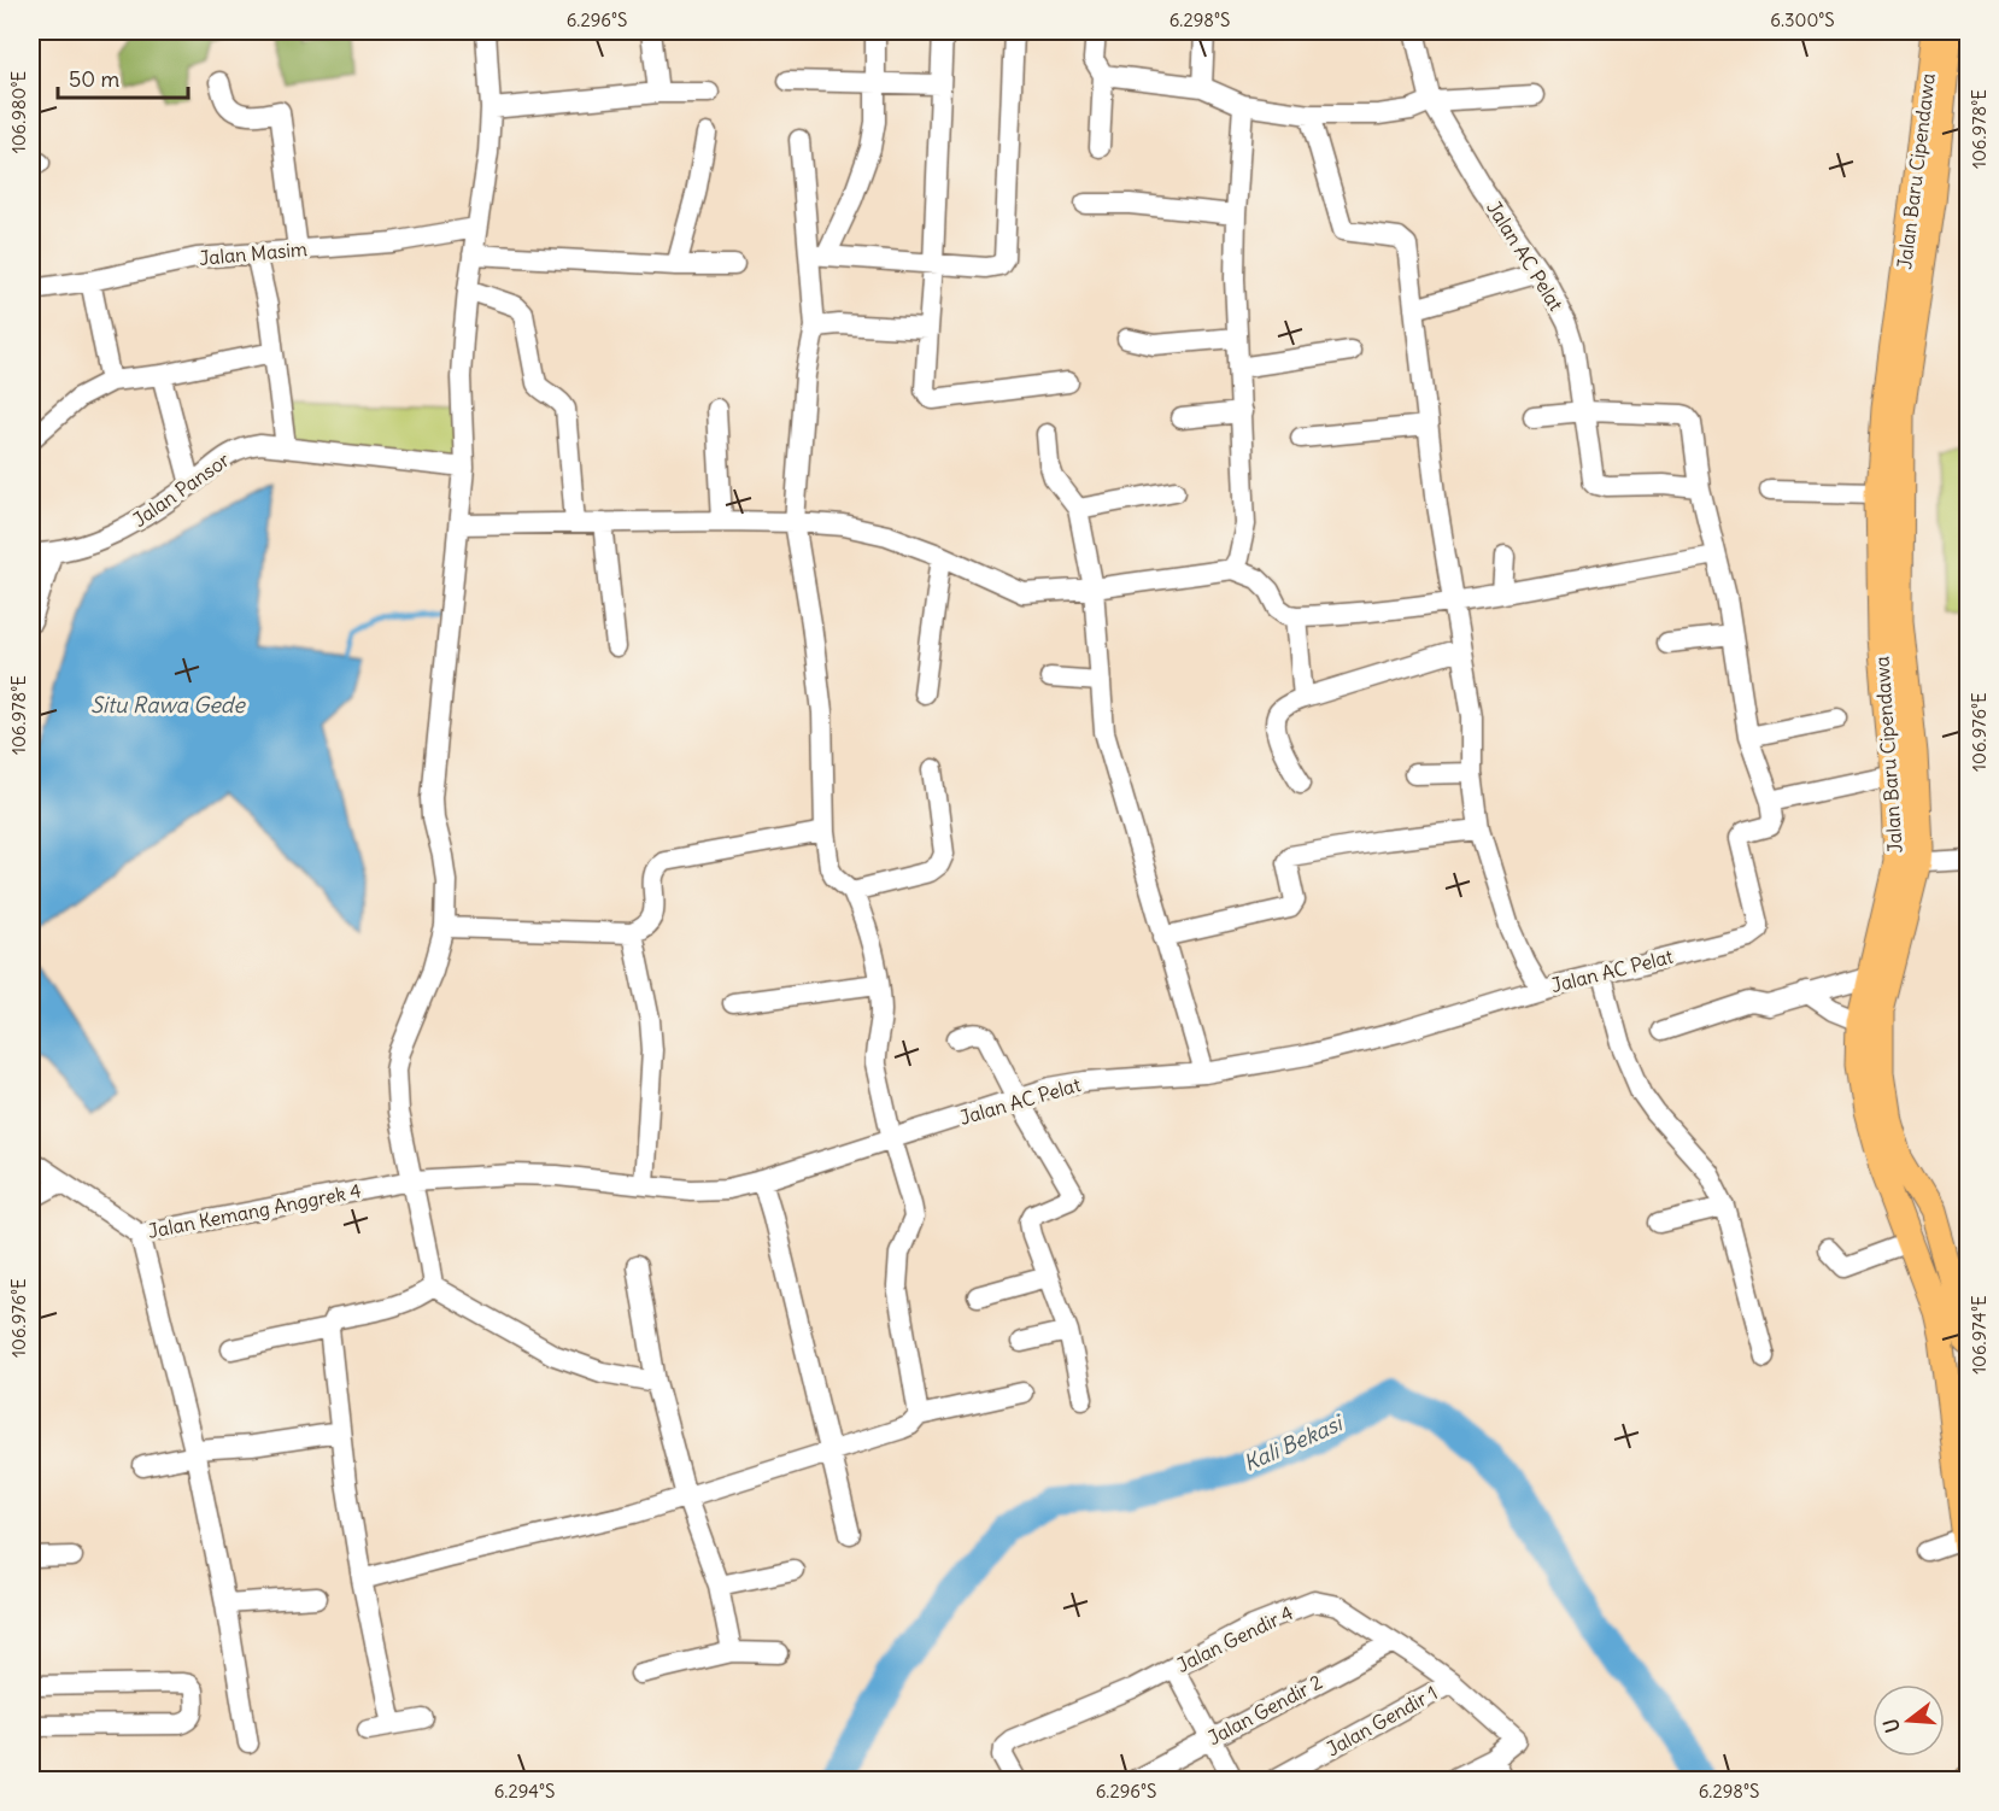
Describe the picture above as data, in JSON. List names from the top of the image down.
{
  "streets": {
    "main road": ["Jalan Baru Cipendawa"],
    "street": [
      "Jalan Masim",
      "Jalan AC Pelat",
      "Jalan Pansor",
      "Jalan Kemang Anggrek 4",
      "Jalan Gendir 4",
      "Jalan Gendir 2",
      "Jalan Gendir 1"
    ]
  },
  "crossings": [
    ["Jalan AC Pelat", "Jalan Kemang Anggrek 4"],
    ["Jalan Gendir 4", "Jalan Gendir 2"],
    ["Jalan Gendir 4", "Jalan Gendir 1"]
  ],
  "water": ["Situ Rawa Gede", "Kali Bekasi"],
  "scale_bar": "50 m",
  "north": "left",
  "coordinates": [
    "6.296°S",
    "6.298°S",
    "6.300°S",
    "106.980°E",
    "106.978°E",
    "106.976°E",
    "106.974°E",
    "6.294°S"
  ]
}
